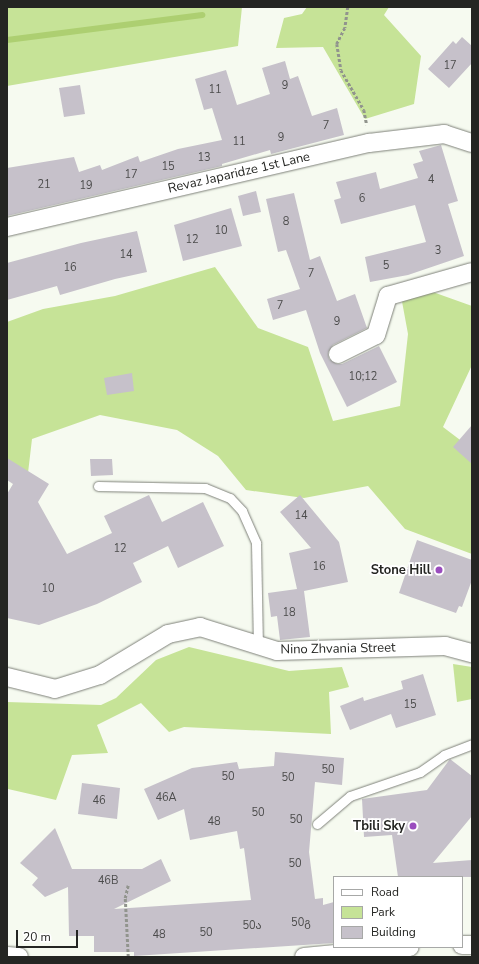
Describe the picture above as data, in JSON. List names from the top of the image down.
{
  "streets": {
    "street": ["Revaz Japaridze 1st Lane", "Nino Zhvania Street"]
  },
  "places": ["Stone Hill", "Tbili Sky"],
  "house_numbers": [
    "17",
    "9",
    "11",
    "7",
    "9",
    "11",
    "13",
    "15",
    "17",
    "4",
    "21",
    "19",
    "6",
    "8",
    "10",
    "12",
    "3",
    "14",
    "5",
    "16",
    "7",
    "7",
    "9",
    "10;12",
    "14",
    "12",
    "16",
    "10",
    "18",
    "15",
    "50",
    "50",
    "50",
    "46A",
    "46",
    "50",
    "50",
    "48",
    "50",
    "46B",
    "50გ",
    "50ა",
    "50",
    "48"
  ],
  "legend": ["Road", "Park", "Building"],
  "scale_bar": "20 m"
}
